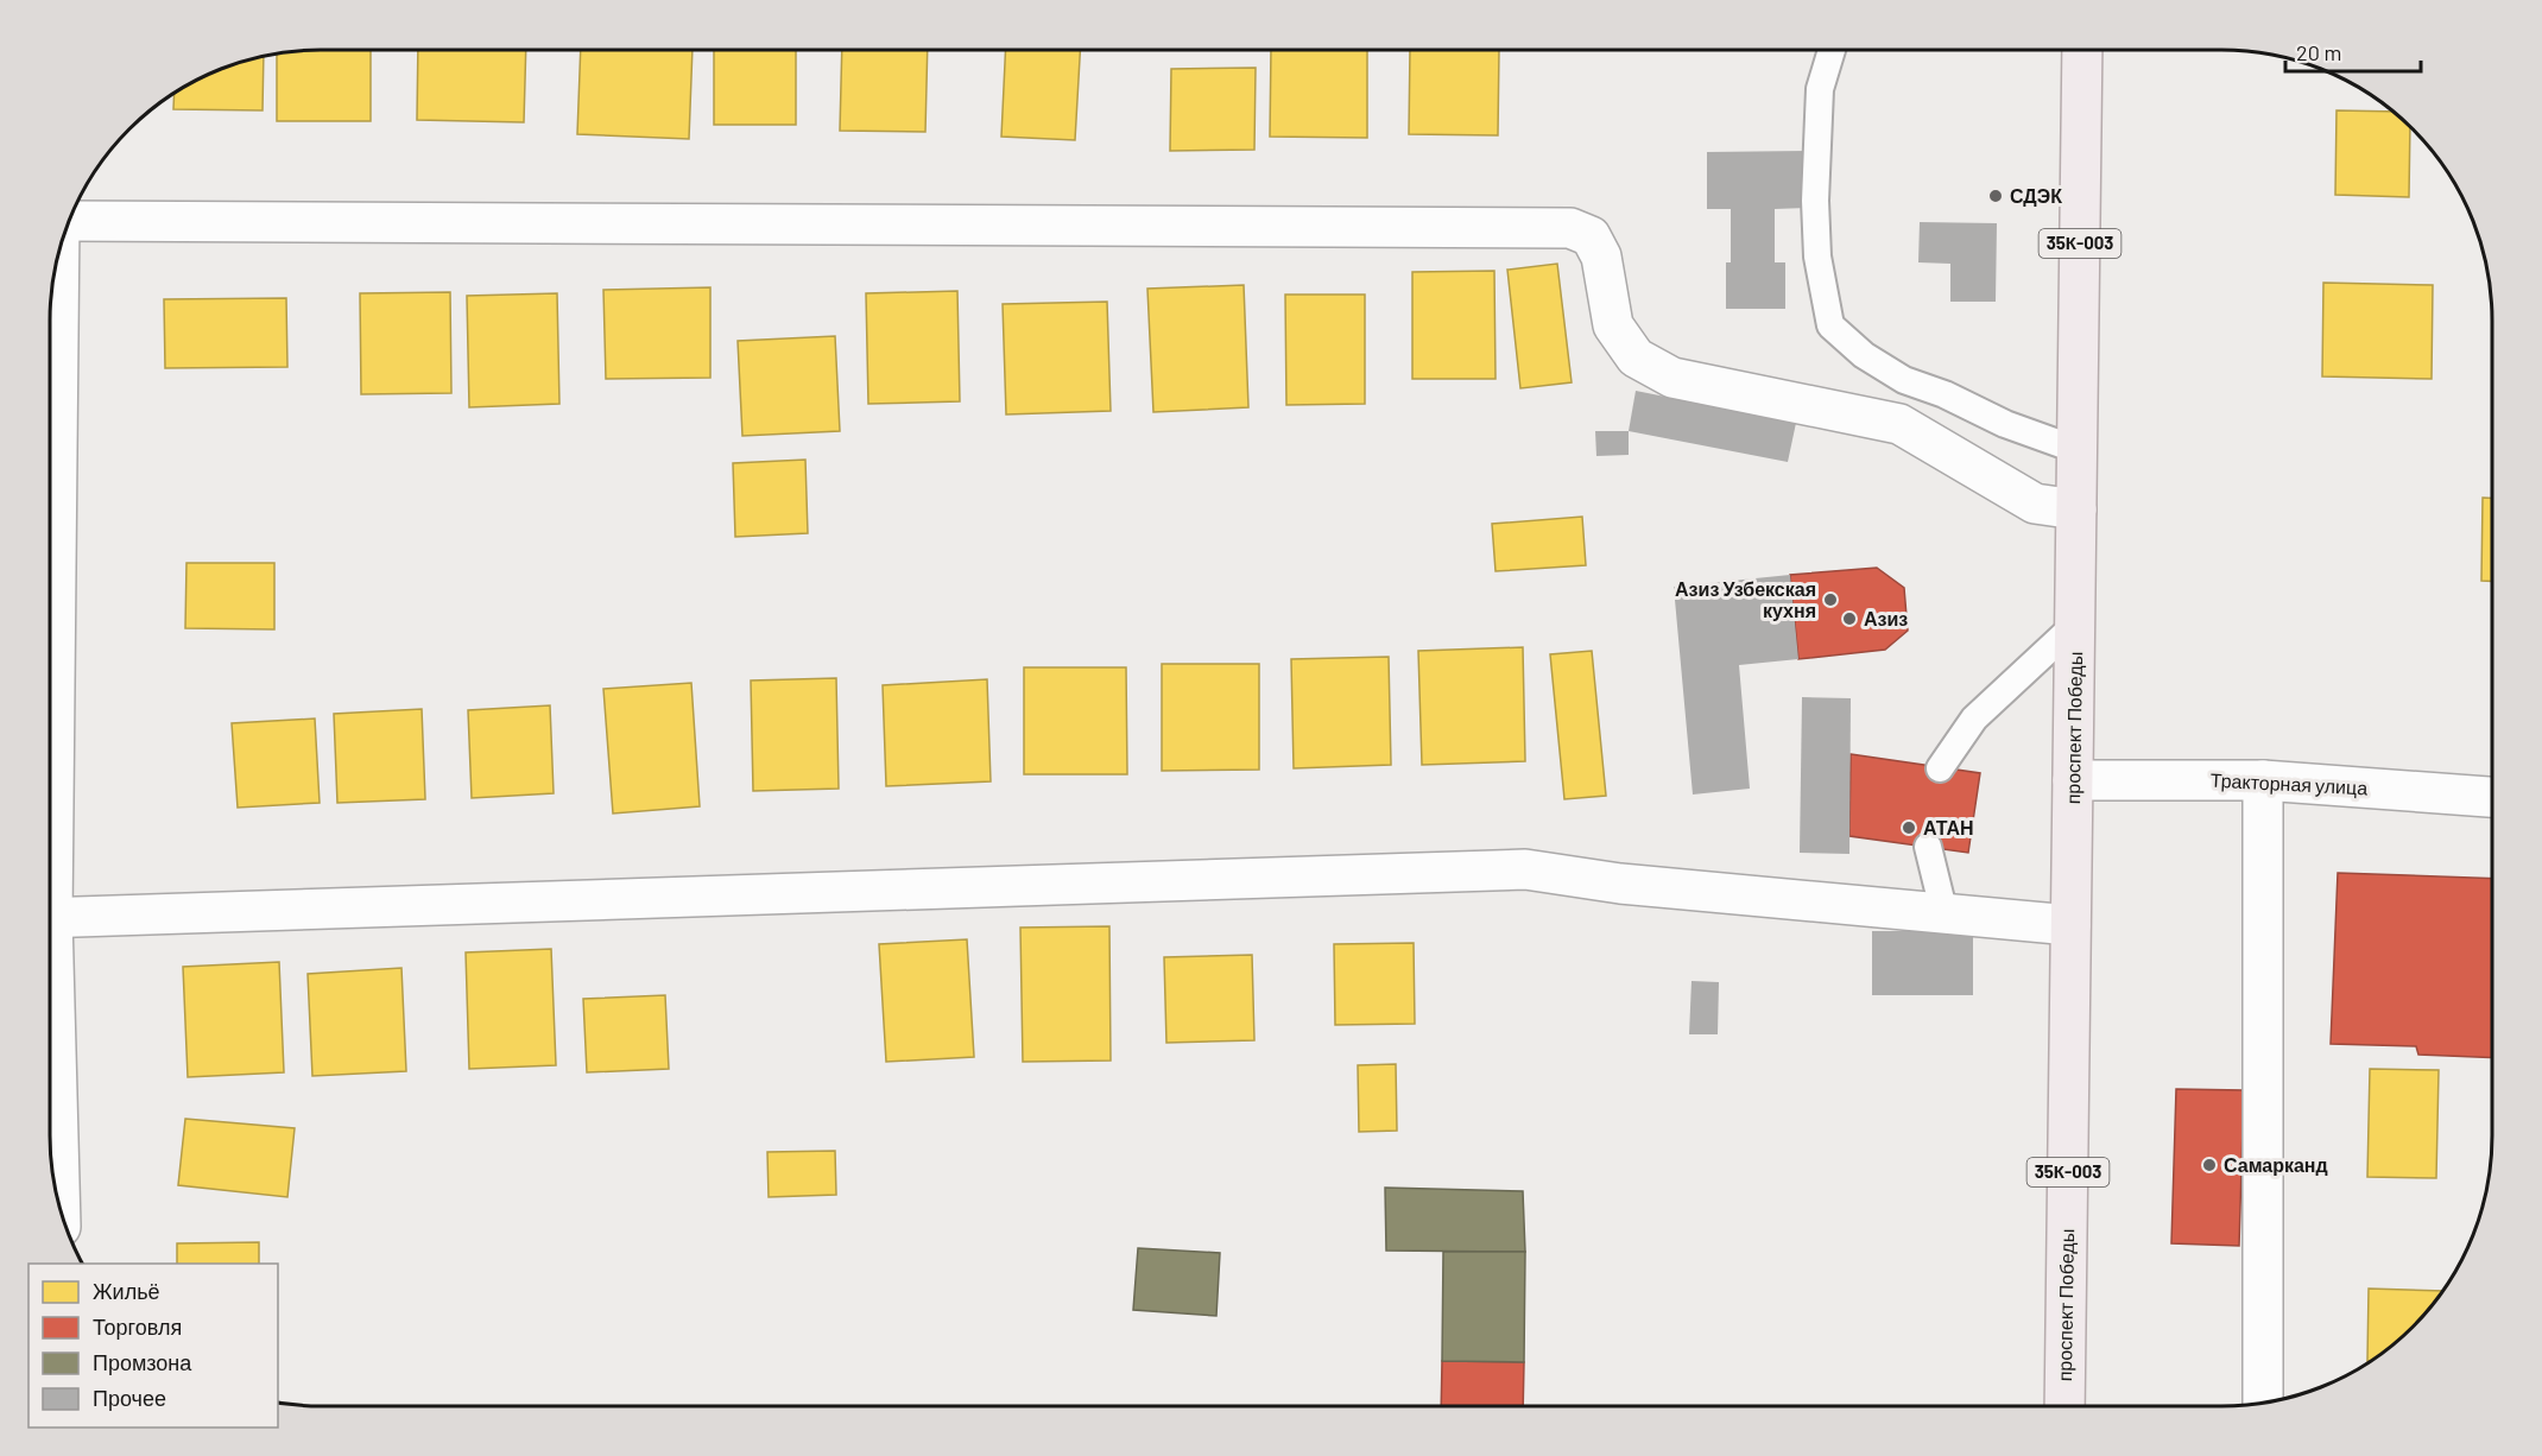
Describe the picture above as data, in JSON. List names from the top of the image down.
{
  "streets": {
    "main road": ["35К-003", "проспект Победы"],
    "street": ["Тракторная улица"]
  },
  "crossings": [
    ["проспект Победы", "Тракторная улица"]
  ],
  "places": [
    "СДЭК",
    "Азиз Узбекская кухня",
    "Азиз",
    "АТАН",
    "Самарканд"
  ],
  "legend": [
    "Жильё",
    "Торговля",
    "Промзона",
    "Прочее"
  ],
  "scale_bar": "20 m"
}
